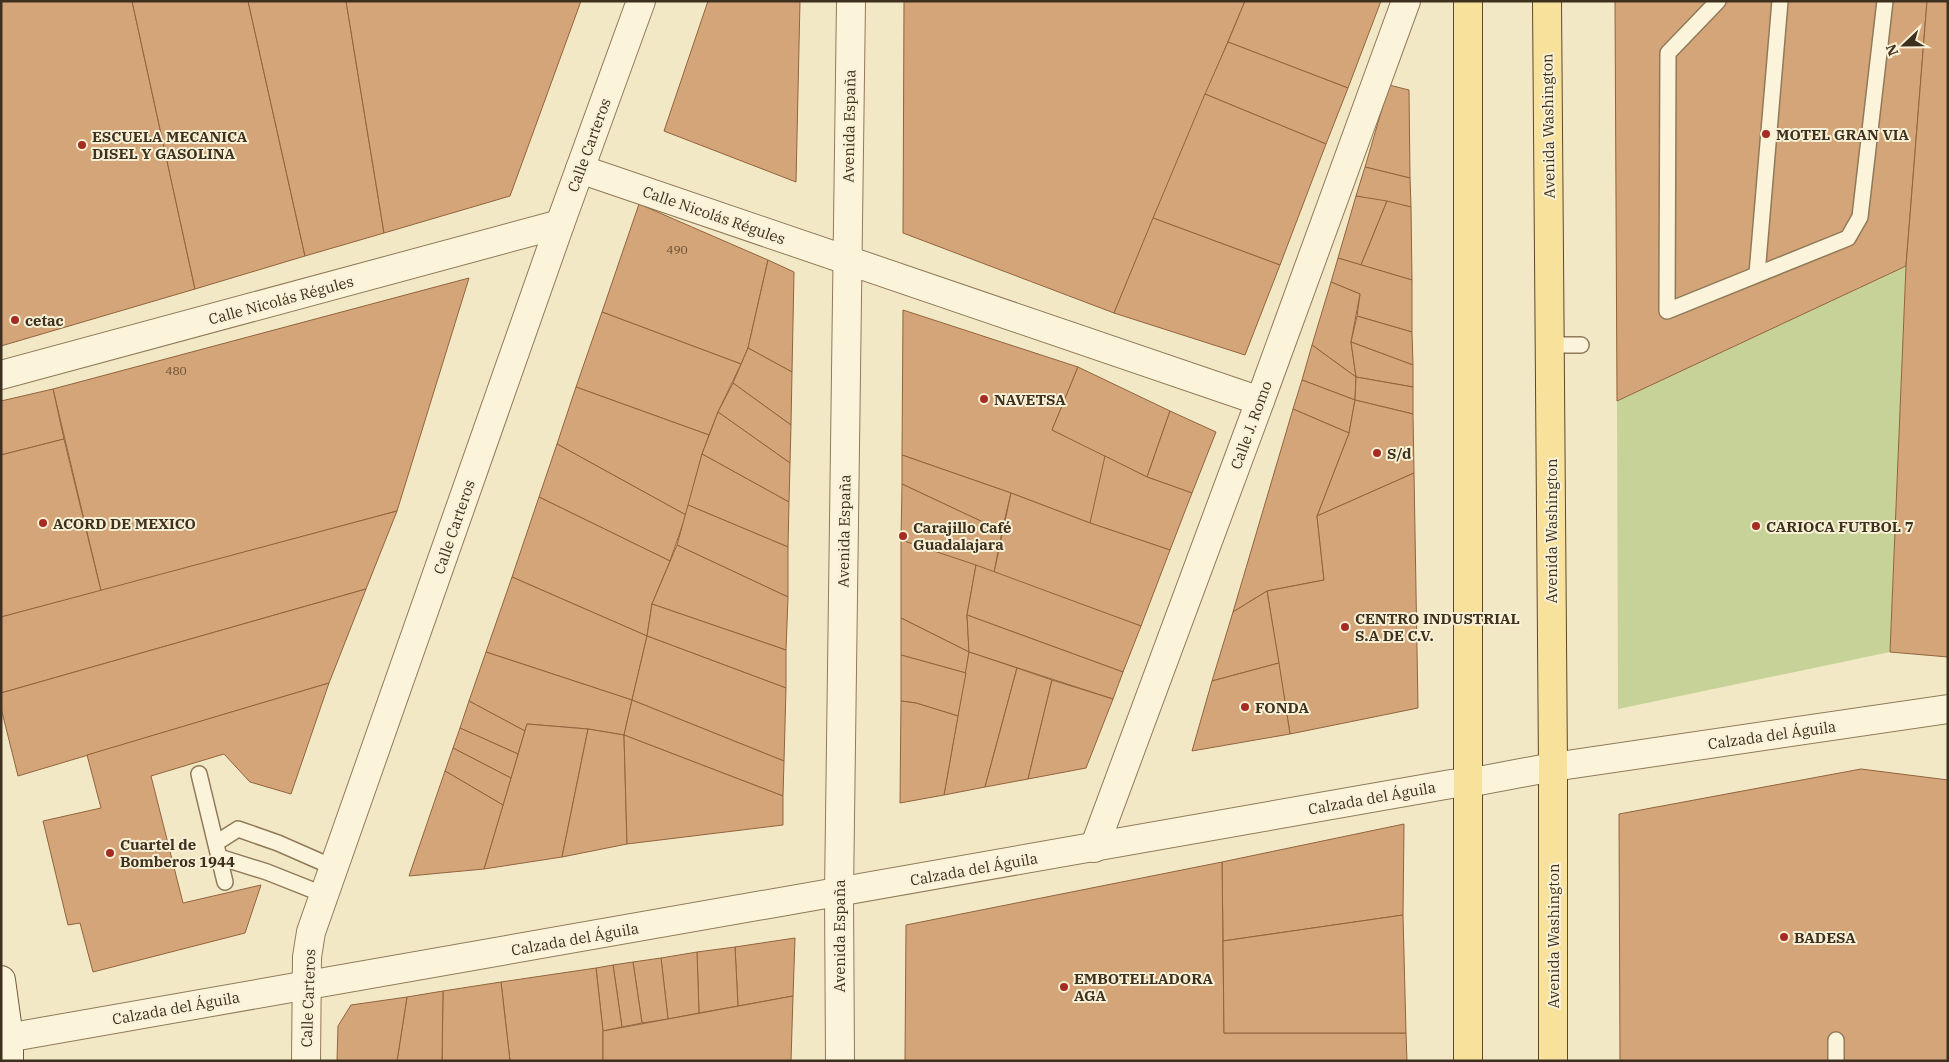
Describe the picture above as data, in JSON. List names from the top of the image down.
{
  "streets": {
    "main road": ["Avenida Washington"],
    "street": [
      "Avenida España",
      "Calle Carteros",
      "Calle Nicolás Régules",
      "Calle J. Romo",
      "Calzada del Águila"
    ]
  },
  "crossings": [
    ["Avenida España", "Calle Nicolás Régules"],
    ["Avenida España", "Calzada del Águila"],
    ["Avenida Washington", "Calzada del Águila"],
    ["Calle Carteros", "Calle Nicolás Régules"],
    ["Calle Carteros", "Calzada del Águila"],
    ["Calle Nicolás Régules", "Calle J. Romo"],
    ["Calle J. Romo", "Calzada del Águila"]
  ],
  "places": [
    "MOTEL GRAN VIA",
    "ESCUELA MECANICA DISEL Y GASOLINA",
    "cetac",
    "NAVETSA",
    "S/d",
    "ACORD DE MEXICO",
    "CARIOCA FUTBOL 7",
    "Carajillo Café Guadalajara",
    "CENTRO INDUSTRIAL S.A DE C.V.",
    "FONDA",
    "Cuartel de Bomberos 1944",
    "BADESA",
    "EMBOTELLADORA AGA"
  ],
  "house_numbers": ["490", "480"],
  "north": "left"
}
